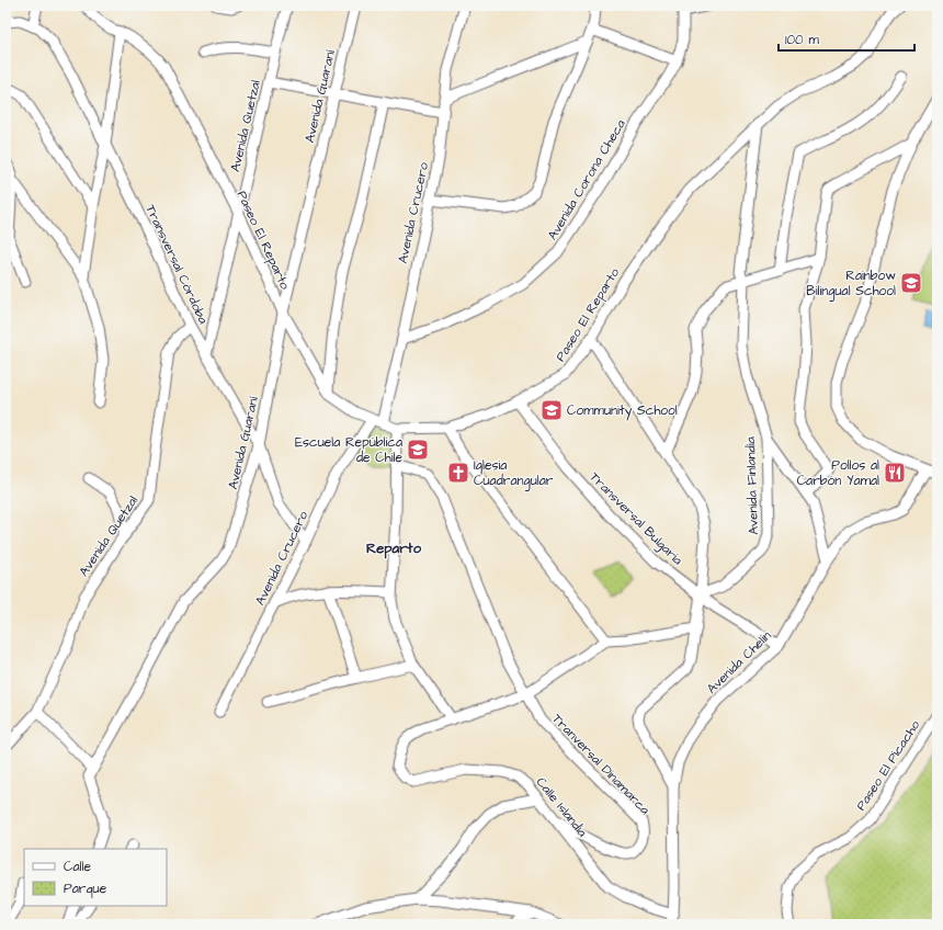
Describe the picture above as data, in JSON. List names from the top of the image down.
{
  "streets": {
    "street": [
      "Avenida Guaraní",
      "Avenida Quetzal",
      "Avenida Corona Checa",
      "Avenida Crucero",
      "Paseo El Reparto",
      "Transversal Córdoba",
      "Avenida Finlandia",
      "Transversal Bulgaria",
      "Avenida Chelín",
      "Tranversal Dinamarca",
      "Paseo El Picacho",
      "Calle Islandia"
    ]
  },
  "crossings": [
    ["Avenida Guaraní", "Paseo El Reparto"],
    ["Avenida Guaraní", "Transversal Córdoba"],
    ["Avenida Quetzal", "Paseo El Reparto"],
    ["Avenida Quetzal", "Transversal Córdoba"],
    ["Avenida Corona Checa", "Avenida Crucero"],
    ["Avenida Crucero", "Paseo El Reparto"],
    ["Avenida Crucero", "Transversal Córdoba"],
    ["Paseo El Reparto", "Avenida Finlandia"],
    ["Paseo El Reparto", "Transversal Bulgaria"],
    ["Avenida Finlandia", "Transversal Bulgaria"],
    ["Transversal Bulgaria", "Avenida Chelín"],
    ["Avenida Chelín", "Calle Islandia"],
    ["Tranversal Dinamarca", "Calle Islandia"]
  ],
  "districts": ["Reparto"],
  "places": {
    "school or university": ["Rainbow Bilingual School", "Community School", "Escuela República de Chile"],
    "church": ["Iglesia Cuadrangular"],
    "restaurant": ["Pollos al Carbón Yamal"]
  },
  "legend": ["Calle", "Parque"],
  "scale_bar": "100 m"
}
